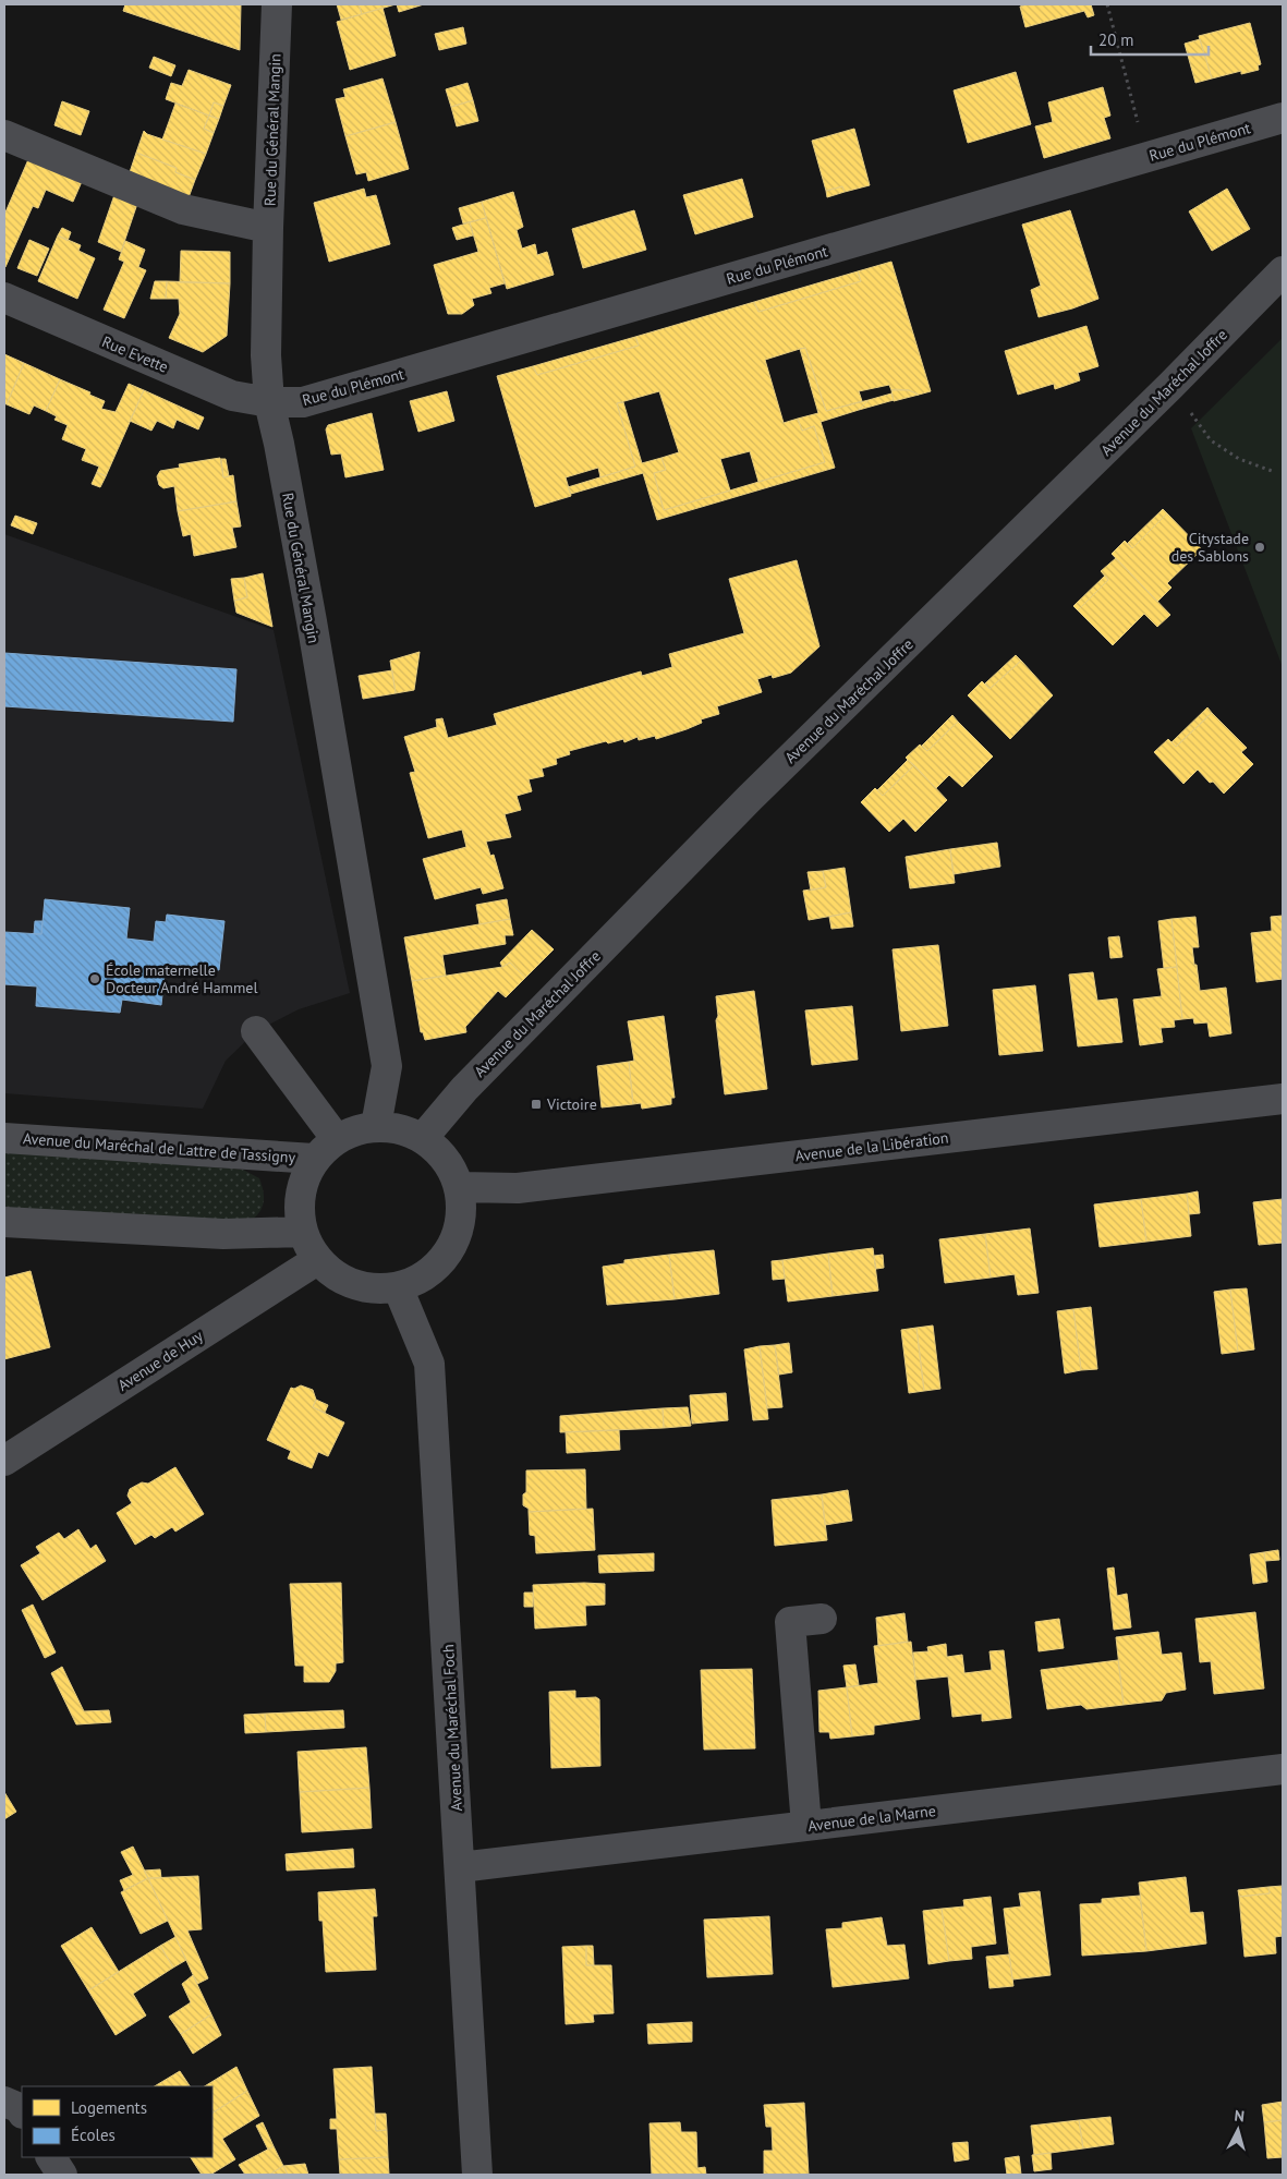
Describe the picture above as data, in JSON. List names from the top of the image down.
{
  "streets": {
    "street": [
      "Rue du Général Mangin",
      "Rue du Plémont",
      "Rue Evette",
      "Avenue du Maréchal Joffre",
      "Avenue de la Libération",
      "Avenue du Maréchal de Lattre de Tassigny",
      "Avenue de Huy",
      "Avenue du Maréchal Foch",
      "Avenue de la Marne"
    ]
  },
  "crossings": [
    ["Rue du Général Mangin", "Rue du Plémont"],
    ["Rue du Général Mangin", "Rue Evette"],
    ["Rue du Général Mangin", "Avenue du Maréchal Joffre"],
    ["Rue du Général Mangin", "Avenue de la Libération"],
    ["Rue du Général Mangin", "Avenue du Maréchal de Lattre de Tassigny"],
    ["Rue du Général Mangin", "Avenue de Huy"],
    ["Rue du Général Mangin", "Avenue du Maréchal Foch"],
    ["Rue du Plémont", "Rue Evette"],
    ["Avenue du Maréchal Joffre", "Avenue de la Libération"],
    ["Avenue du Maréchal Joffre", "Avenue du Maréchal de Lattre de Tassigny"],
    ["Avenue du Maréchal Joffre", "Avenue de Huy"],
    ["Avenue du Maréchal Joffre", "Avenue du Maréchal Foch"],
    ["Avenue de la Libération", "Avenue du Maréchal de Lattre de Tassigny"],
    ["Avenue de la Libération", "Avenue de Huy"],
    ["Avenue de la Libération", "Avenue du Maréchal Foch"],
    ["Avenue du Maréchal de Lattre de Tassigny", "Avenue de Huy"],
    ["Avenue du Maréchal de Lattre de Tassigny", "Avenue du Maréchal Foch"],
    ["Avenue de Huy", "Avenue du Maréchal Foch"],
    ["Avenue du Maréchal Foch", "Avenue de la Marne"]
  ],
  "places": {
    "other": ["Citystade des Sablons", "École maternelle Docteur André Hammel"],
    "transit": ["Victoire"]
  },
  "legend": ["Logements", "Écoles"],
  "scale_bar": "20 m",
  "north": "top"
}
